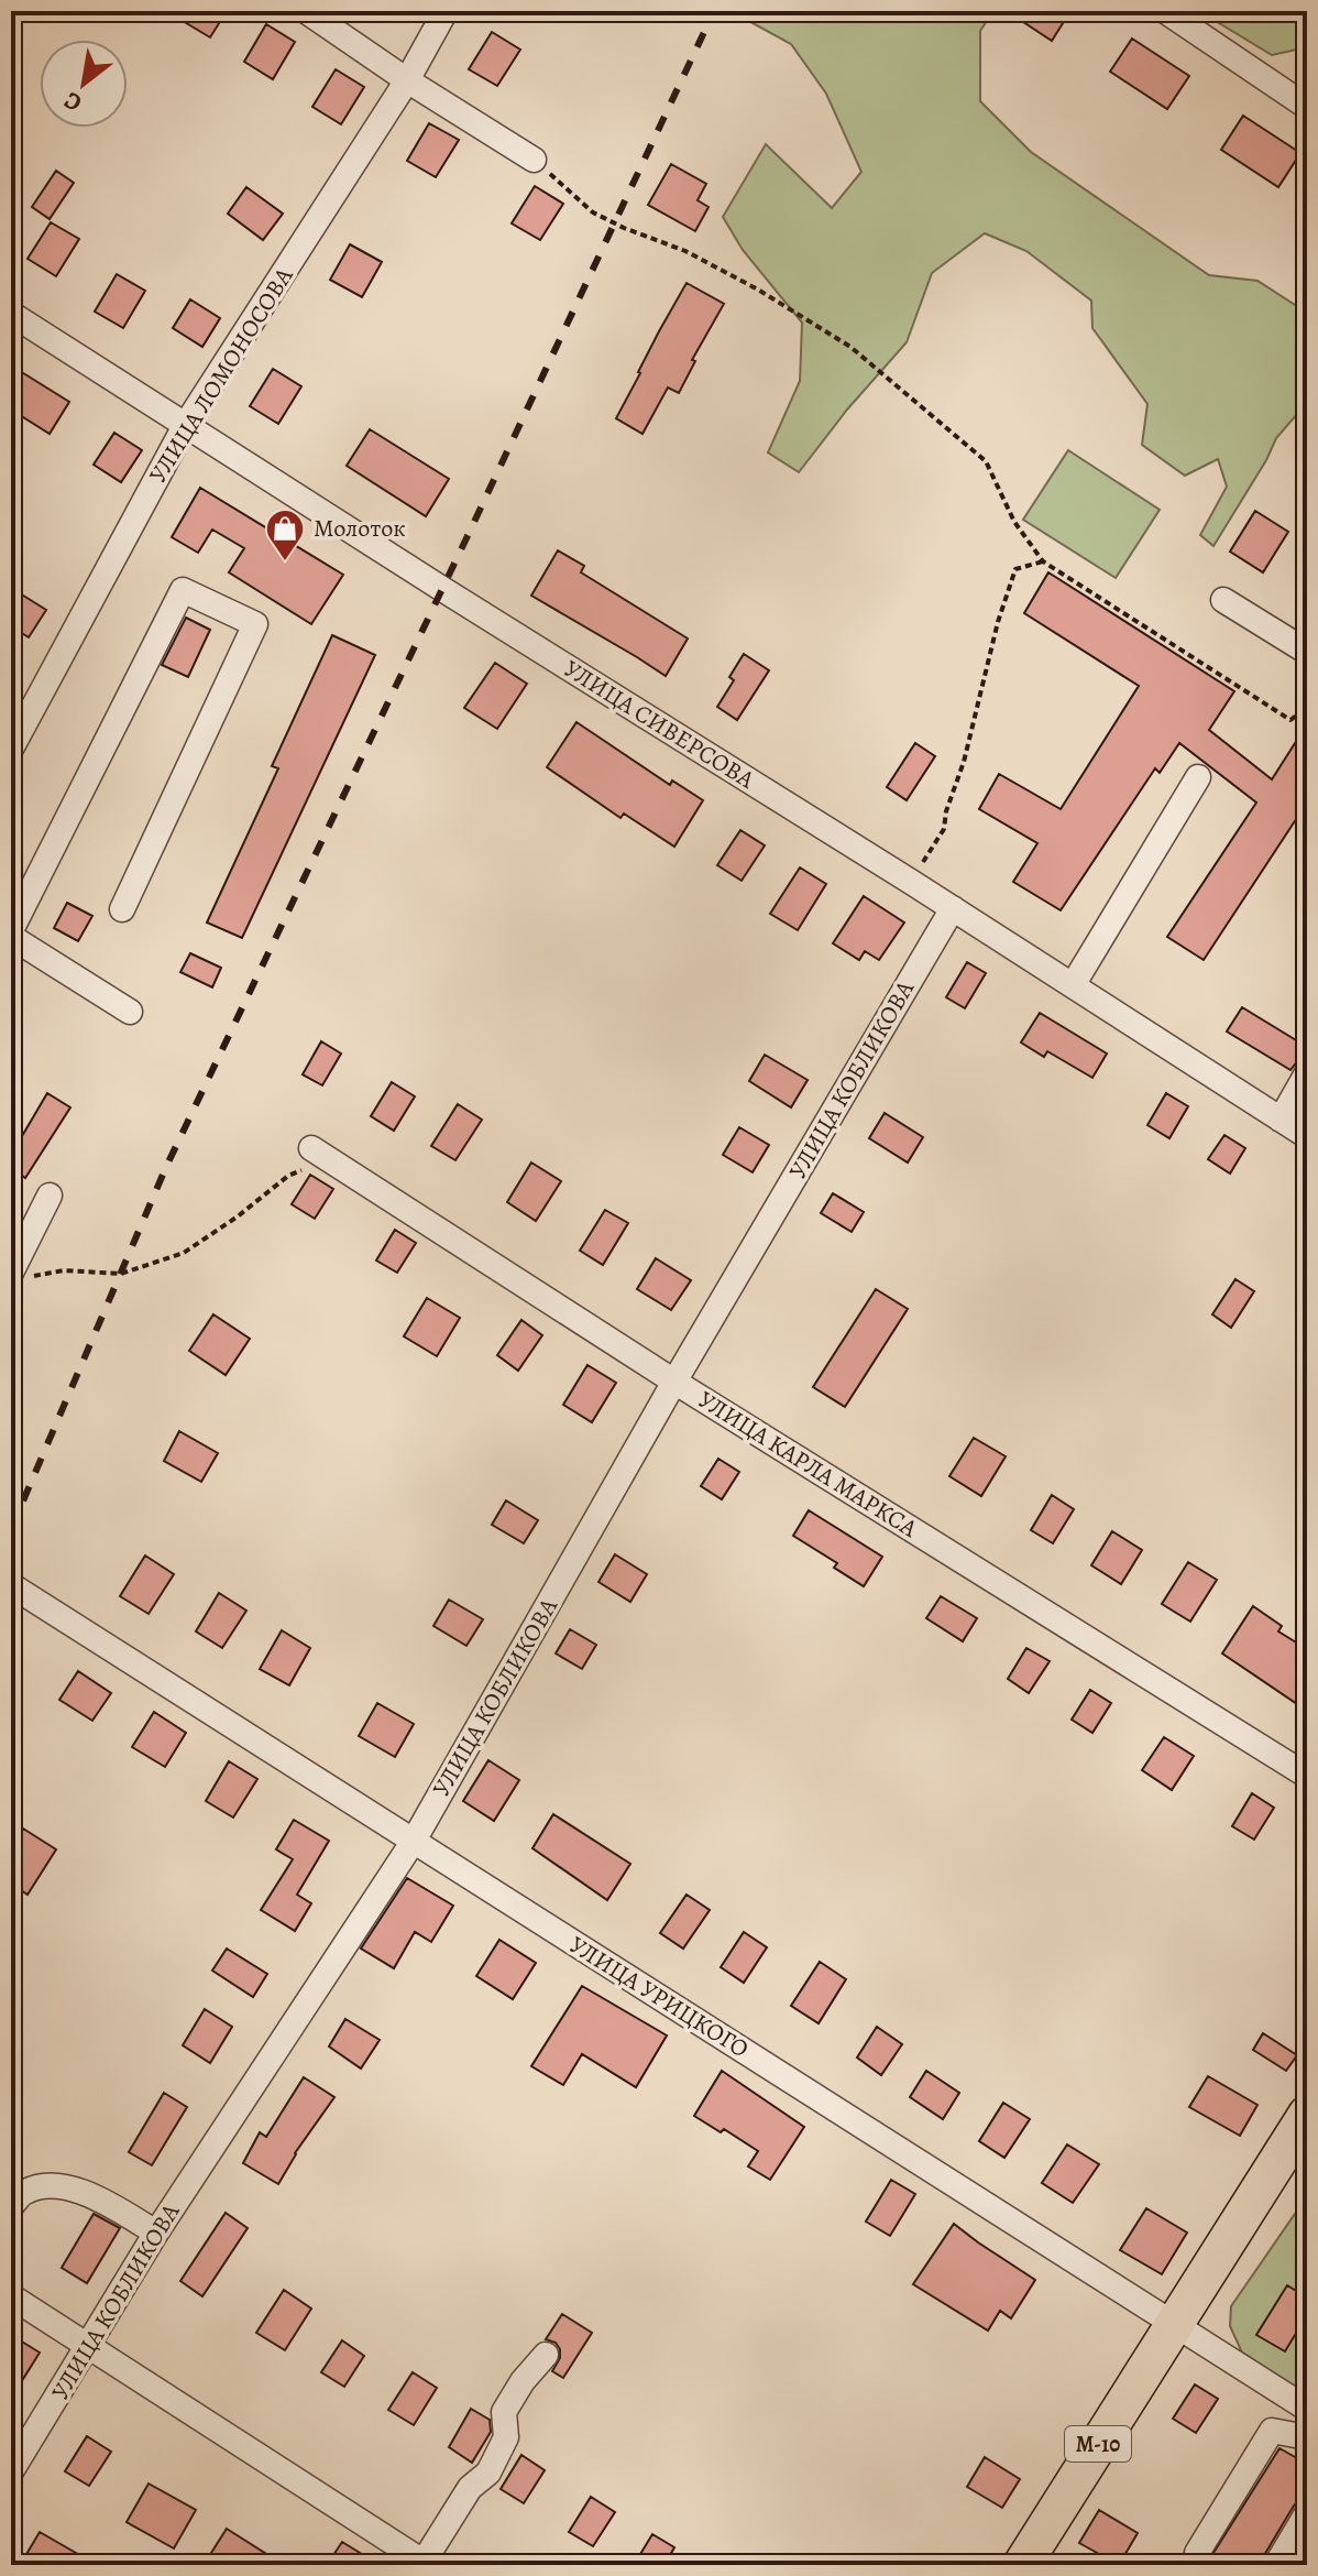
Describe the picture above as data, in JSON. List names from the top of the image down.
{
  "streets": {
    "highway": ["М-10"],
    "street": [
      "УЛИЦА ЛОМОНОСОВА",
      "УЛИЦА СИВЕРСОВА",
      "УЛИЦА КОБЛИКОВА",
      "УЛИЦА КАРЛА МАРКСА",
      "УЛИЦА УРИЦКОГО"
    ]
  },
  "crossings": [
    ["УЛИЦА ЛОМОНОСОВА", "УЛИЦА СИВЕРСОВА"],
    ["УЛИЦА СИВЕРСОВА", "УЛИЦА КОБЛИКОВА"],
    ["УЛИЦА КОБЛИКОВА", "УЛИЦА КАРЛА МАРКСА"],
    ["УЛИЦА КОБЛИКОВА", "УЛИЦА УРИЦКОГО"],
    ["УЛИЦА УРИЦКОГО", "М-10"]
  ],
  "places": {
    "shop": ["Молоток"]
  },
  "north": "bottom left"
}
